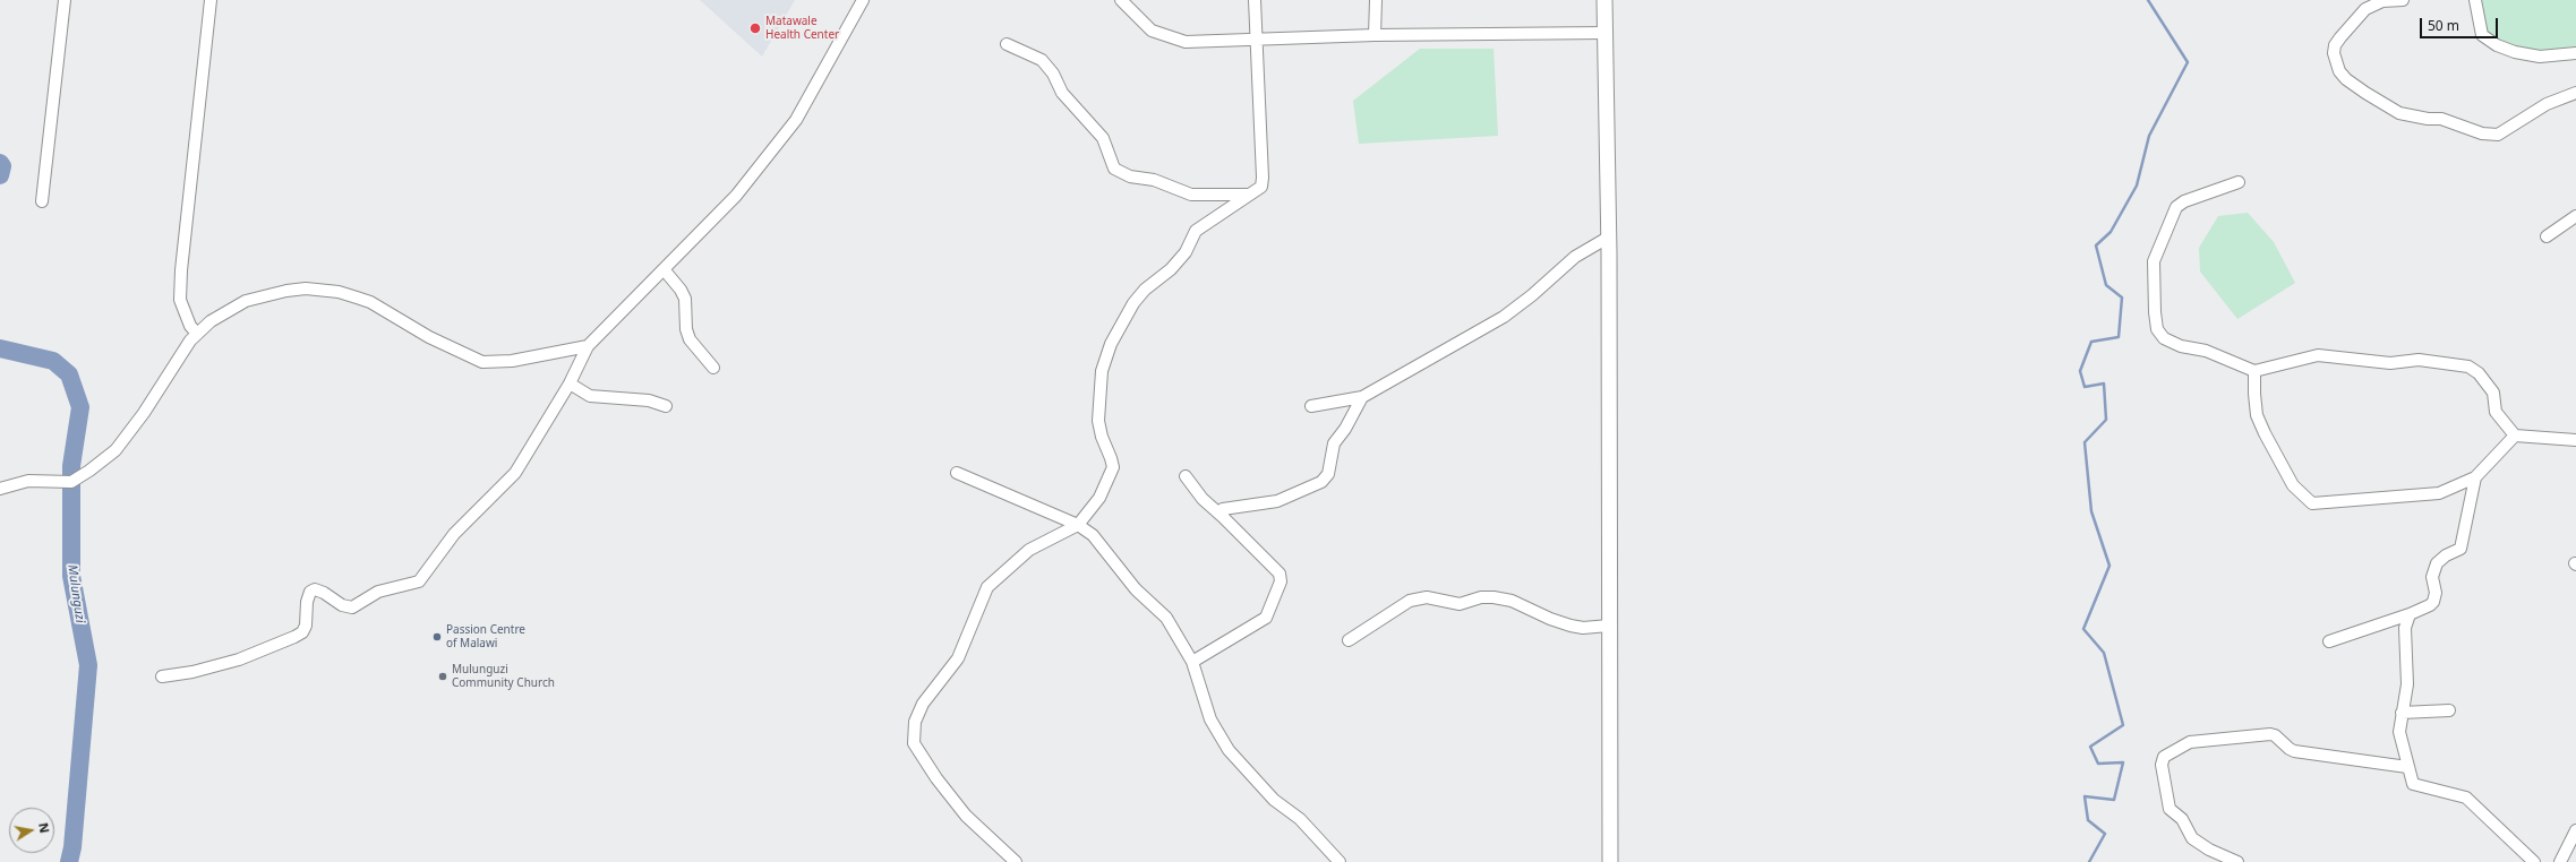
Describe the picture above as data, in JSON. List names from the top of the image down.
{
  "water": ["Mulunguzi"],
  "places": ["Matawale Health Center", "Passion Centre of Malawi", "Mulunguzi Community Church"],
  "scale_bar": "50 m",
  "north": "right"
}
